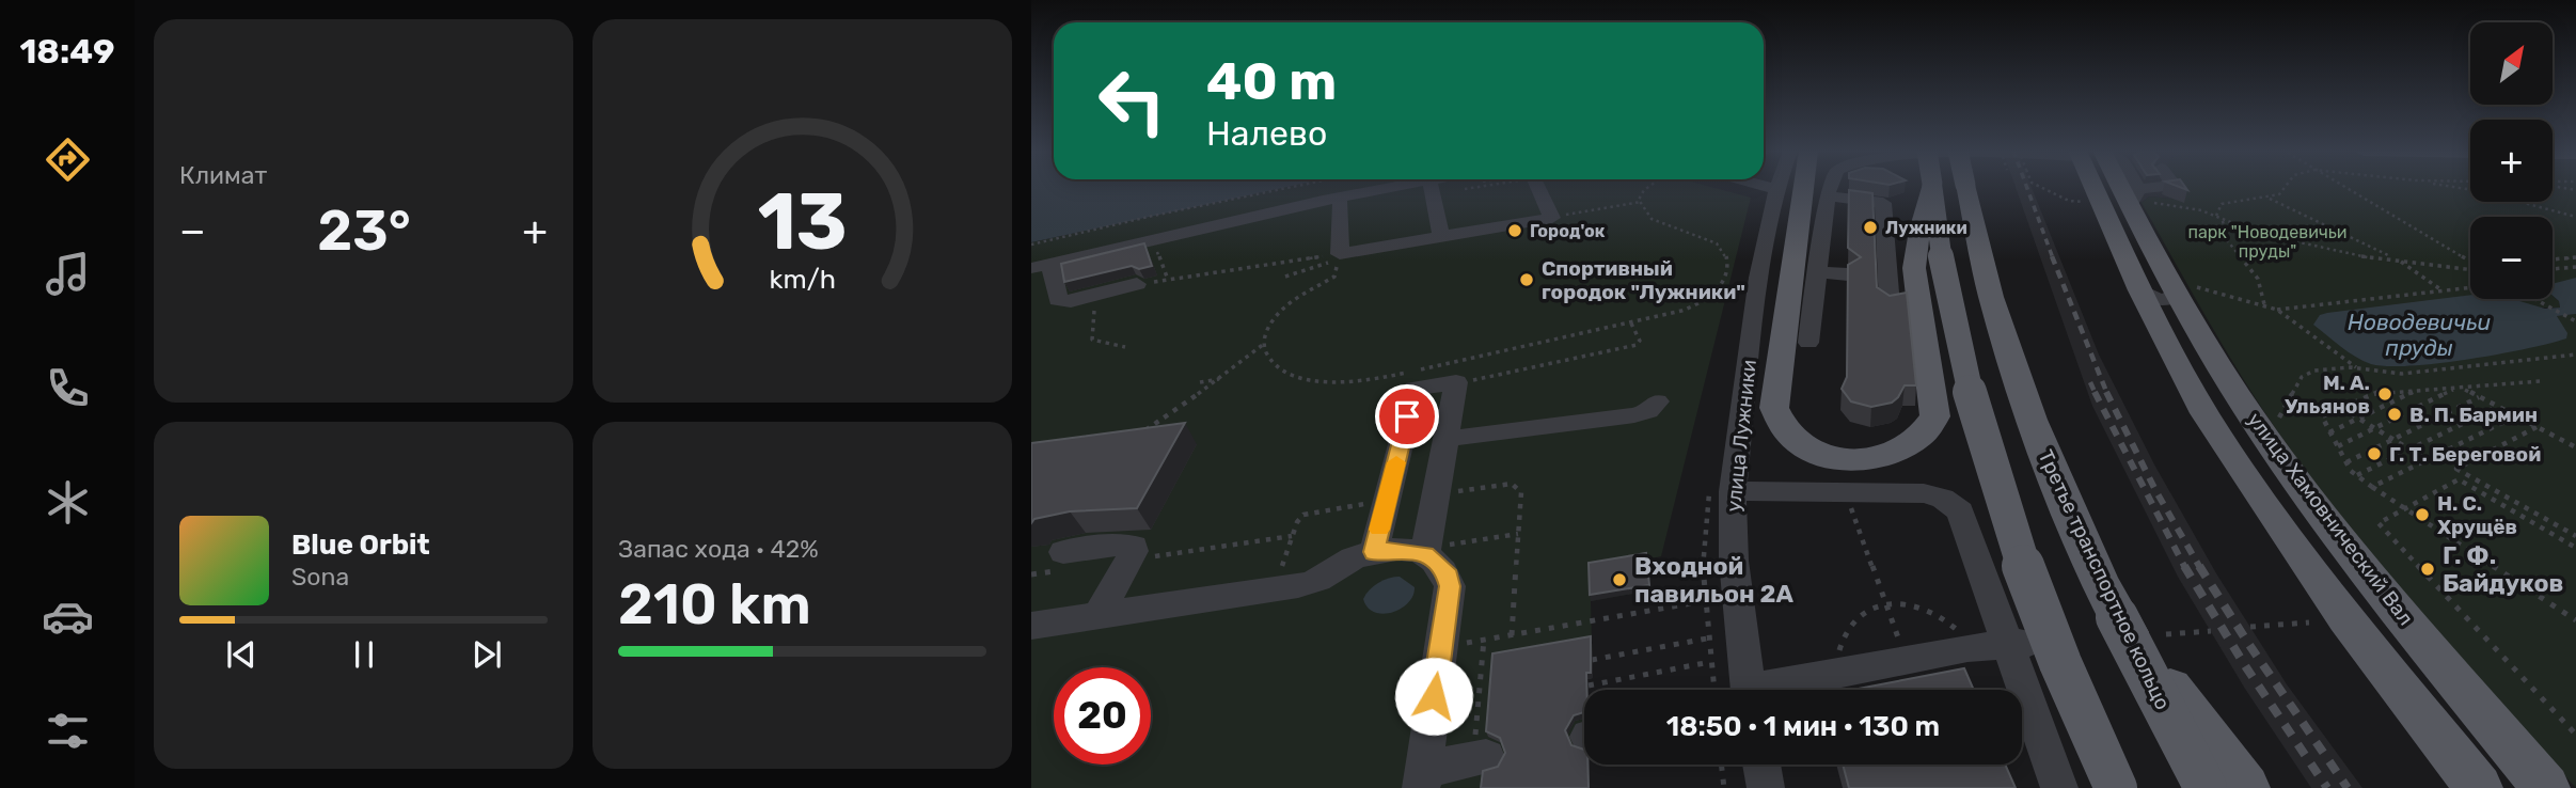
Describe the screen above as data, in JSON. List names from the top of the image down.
{
  "streets": {
    "main road": ["улица Хамовнический Вал", "Третье транспортное кольцо"],
    "street": ["улица Лужники"]
  },
  "water": ["Новодевичьи пруды"],
  "parks": ["парк \"Новодевичьи пруды\""],
  "places": [
    "Лужники",
    "Город'ок",
    "Спортивный городок \"Лужники\"",
    "М. А. Ульянов",
    "В. П. Бармин",
    "Г. Т. Береговой",
    "Н. С. Хрущёв",
    "Г. Ф. Байдуков",
    "Входной павильон 2A"
  ],
  "north": "top right",
  "page": {
    "tabs": "18:49",
    "tile": [
      "Климат",
      ["Запас хода · 42%", "210 km"]
    ],
    "map_buttons": ["+", "−"],
    "turn": ["40 m", "Налево"],
    "heat": ["−", "23°", "+"],
    "song": ["Blue Orbit", "Sona"],
    "limit": "20",
    "trip": "18:50 · 1 мин · 130 m",
    "gauge": ["13", "km/h"]
  }
}
